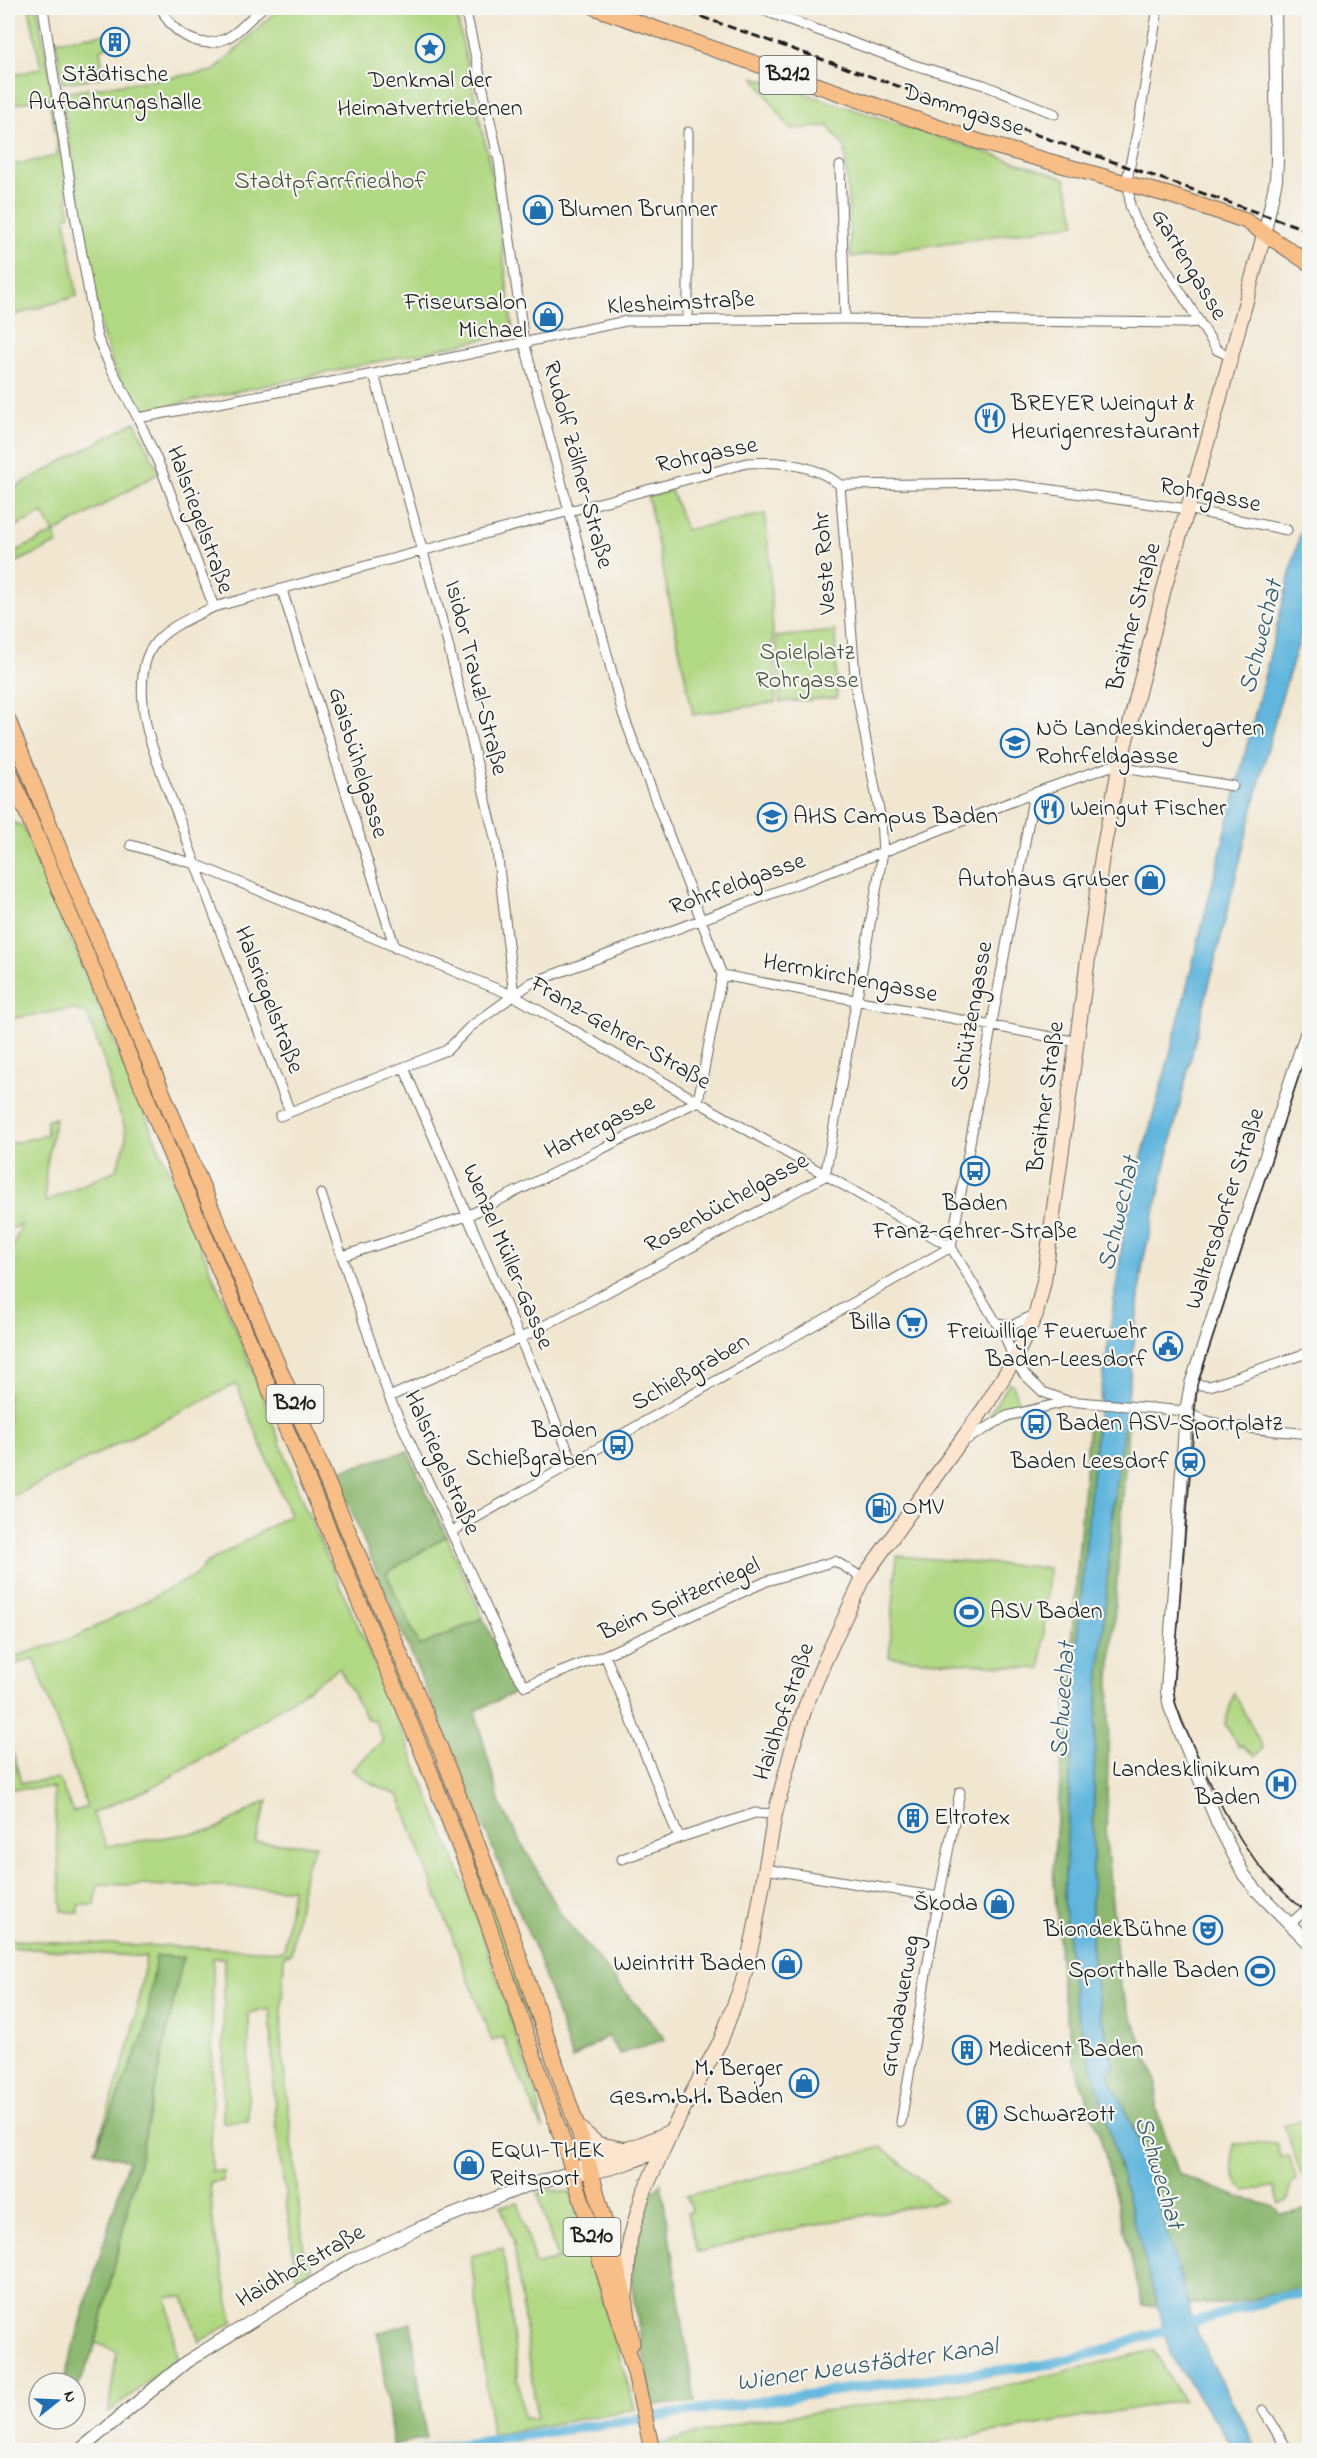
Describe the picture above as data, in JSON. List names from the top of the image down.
{
  "streets": {
    "main road": [
      "B212",
      "Dammgasse",
      "Braitner Straße",
      "B210",
      "Haidhofstraße"
    ],
    "street": [
      "Gartengasse",
      "Klesheimstraße",
      "Rohrgasse",
      "Rudolf Zöllner-Straße",
      "Halsriegelstraße",
      "Veste Rohr",
      "Isidor Trauzl-Straße",
      "Gaisbühelgasse",
      "Rohrfeldgasse",
      "Herrnkirchengasse",
      "Schützengasse",
      "Franz-Gehrer-Straße",
      "Hartergasse",
      "Rosenbüchelgasse",
      "Waltersdorfer Straße",
      "Wenzel Müller-Gasse",
      "Schießgraben",
      "Beim Spitzerriegel",
      "Grundauerweg"
    ]
  },
  "crossings": [
    ["Dammgasse", "Gartengasse"],
    ["Dammgasse", "Braitner Straße"],
    ["Gartengasse", "Klesheimstraße"],
    ["Gartengasse", "Braitner Straße"],
    ["Klesheimstraße", "Rudolf Zöllner-Straße"],
    ["Klesheimstraße", "Halsriegelstraße"],
    ["Klesheimstraße", "Isidor Trauzl-Straße"],
    ["Rohrgasse", "Rudolf Zöllner-Straße"],
    ["Rohrgasse", "Halsriegelstraße"],
    ["Rohrgasse", "Veste Rohr"],
    ["Rohrgasse", "Braitner Straße"],
    ["Rohrgasse", "Isidor Trauzl-Straße"],
    ["Rohrgasse", "Gaisbühelgasse"],
    ["Rudolf Zöllner-Straße", "Rohrfeldgasse"],
    ["Halsriegelstraße", "Rohrfeldgasse"],
    ["Halsriegelstraße", "Franz-Gehrer-Straße"],
    ["Halsriegelstraße", "Hartergasse"],
    ["Halsriegelstraße", "Rosenbüchelgasse"],
    ["Halsriegelstraße", "Schießgraben"],
    ["Halsriegelstraße", "Beim Spitzerriegel"],
    ["Veste Rohr", "Rohrfeldgasse"],
    ["Veste Rohr", "Rosenbüchelgasse"],
    ["Braitner Straße", "Rohrfeldgasse"],
    ["Braitner Straße", "Herrnkirchengasse"],
    ["Braitner Straße", "Franz-Gehrer-Straße"],
    ["Braitner Straße", "Haidhofstraße"],
    ["Isidor Trauzl-Straße", "Rohrfeldgasse"],
    ["Isidor Trauzl-Straße", "Franz-Gehrer-Straße"],
    ["Gaisbühelgasse", "Franz-Gehrer-Straße"],
    ["Rohrfeldgasse", "Schützengasse"],
    ["Rohrfeldgasse", "Franz-Gehrer-Straße"],
    ["Rohrfeldgasse", "Rosenbüchelgasse"],
    ["Rohrfeldgasse", "Wenzel Müller-Gasse"],
    ["Herrnkirchengasse", "Schützengasse"],
    ["Herrnkirchengasse", "Rosenbüchelgasse"],
    ["Schützengasse", "Franz-Gehrer-Straße"],
    ["Schützengasse", "Schießgraben"],
    ["Franz-Gehrer-Straße", "Hartergasse"],
    ["Franz-Gehrer-Straße", "Rosenbüchelgasse"],
    ["Franz-Gehrer-Straße", "Schießgraben"],
    ["Franz-Gehrer-Straße", "Haidhofstraße"],
    ["Hartergasse", "Wenzel Müller-Gasse"],
    ["Rosenbüchelgasse", "Wenzel Müller-Gasse"],
    ["Wenzel Müller-Gasse", "Schießgraben"],
    ["B210", "Haidhofstraße"],
    ["Beim Spitzerriegel", "Haidhofstraße"]
  ],
  "water": ["Schwechat", "Wiener Neustädter Kanal"],
  "parks": ["Stadtpfarrfriedhof", "Spielplatz Rohrgasse"],
  "places": {
    "building": [
      "Städtische Aufbahrungshalle",
      "Eltrotex",
      "Medicent Baden",
      "Schwarzott"
    ],
    "place": ["Denkmal der Heimatvertriebenen"],
    "shop": [
      "Blumen Brunner",
      "Friseursalon Michael",
      "Autohaus Gruber",
      "Škoda",
      "Weintritt Baden",
      "M. Berger Ges.m.b.H. Baden",
      "EQUI-THEK Reitsport"
    ],
    "restaurant": ["BREYER Weingut & Heurigenrestaurant", "Weingut Fischer"],
    "school or university": ["NÖ Landeskindergarten Rohrfeldgasse", "AHS Campus Baden"],
    "bus stop": ["Baden Franz-Gehrer-Straße", "Baden ASV-Sportplatz", "Baden Schießgraben"],
    "supermarket": ["Billa"],
    "public building": ["Freiwillige Feuerwehr Baden-Leesdorf"],
    "station": ["Baden Leesdorf"],
    "fuel station": ["OMV"],
    "sports": ["ASV Baden", "Sporthalle Baden"],
    "hospital": ["Landesklinikum Baden"],
    "theatre": ["BiondekBühne"]
  },
  "north": "right"
}
